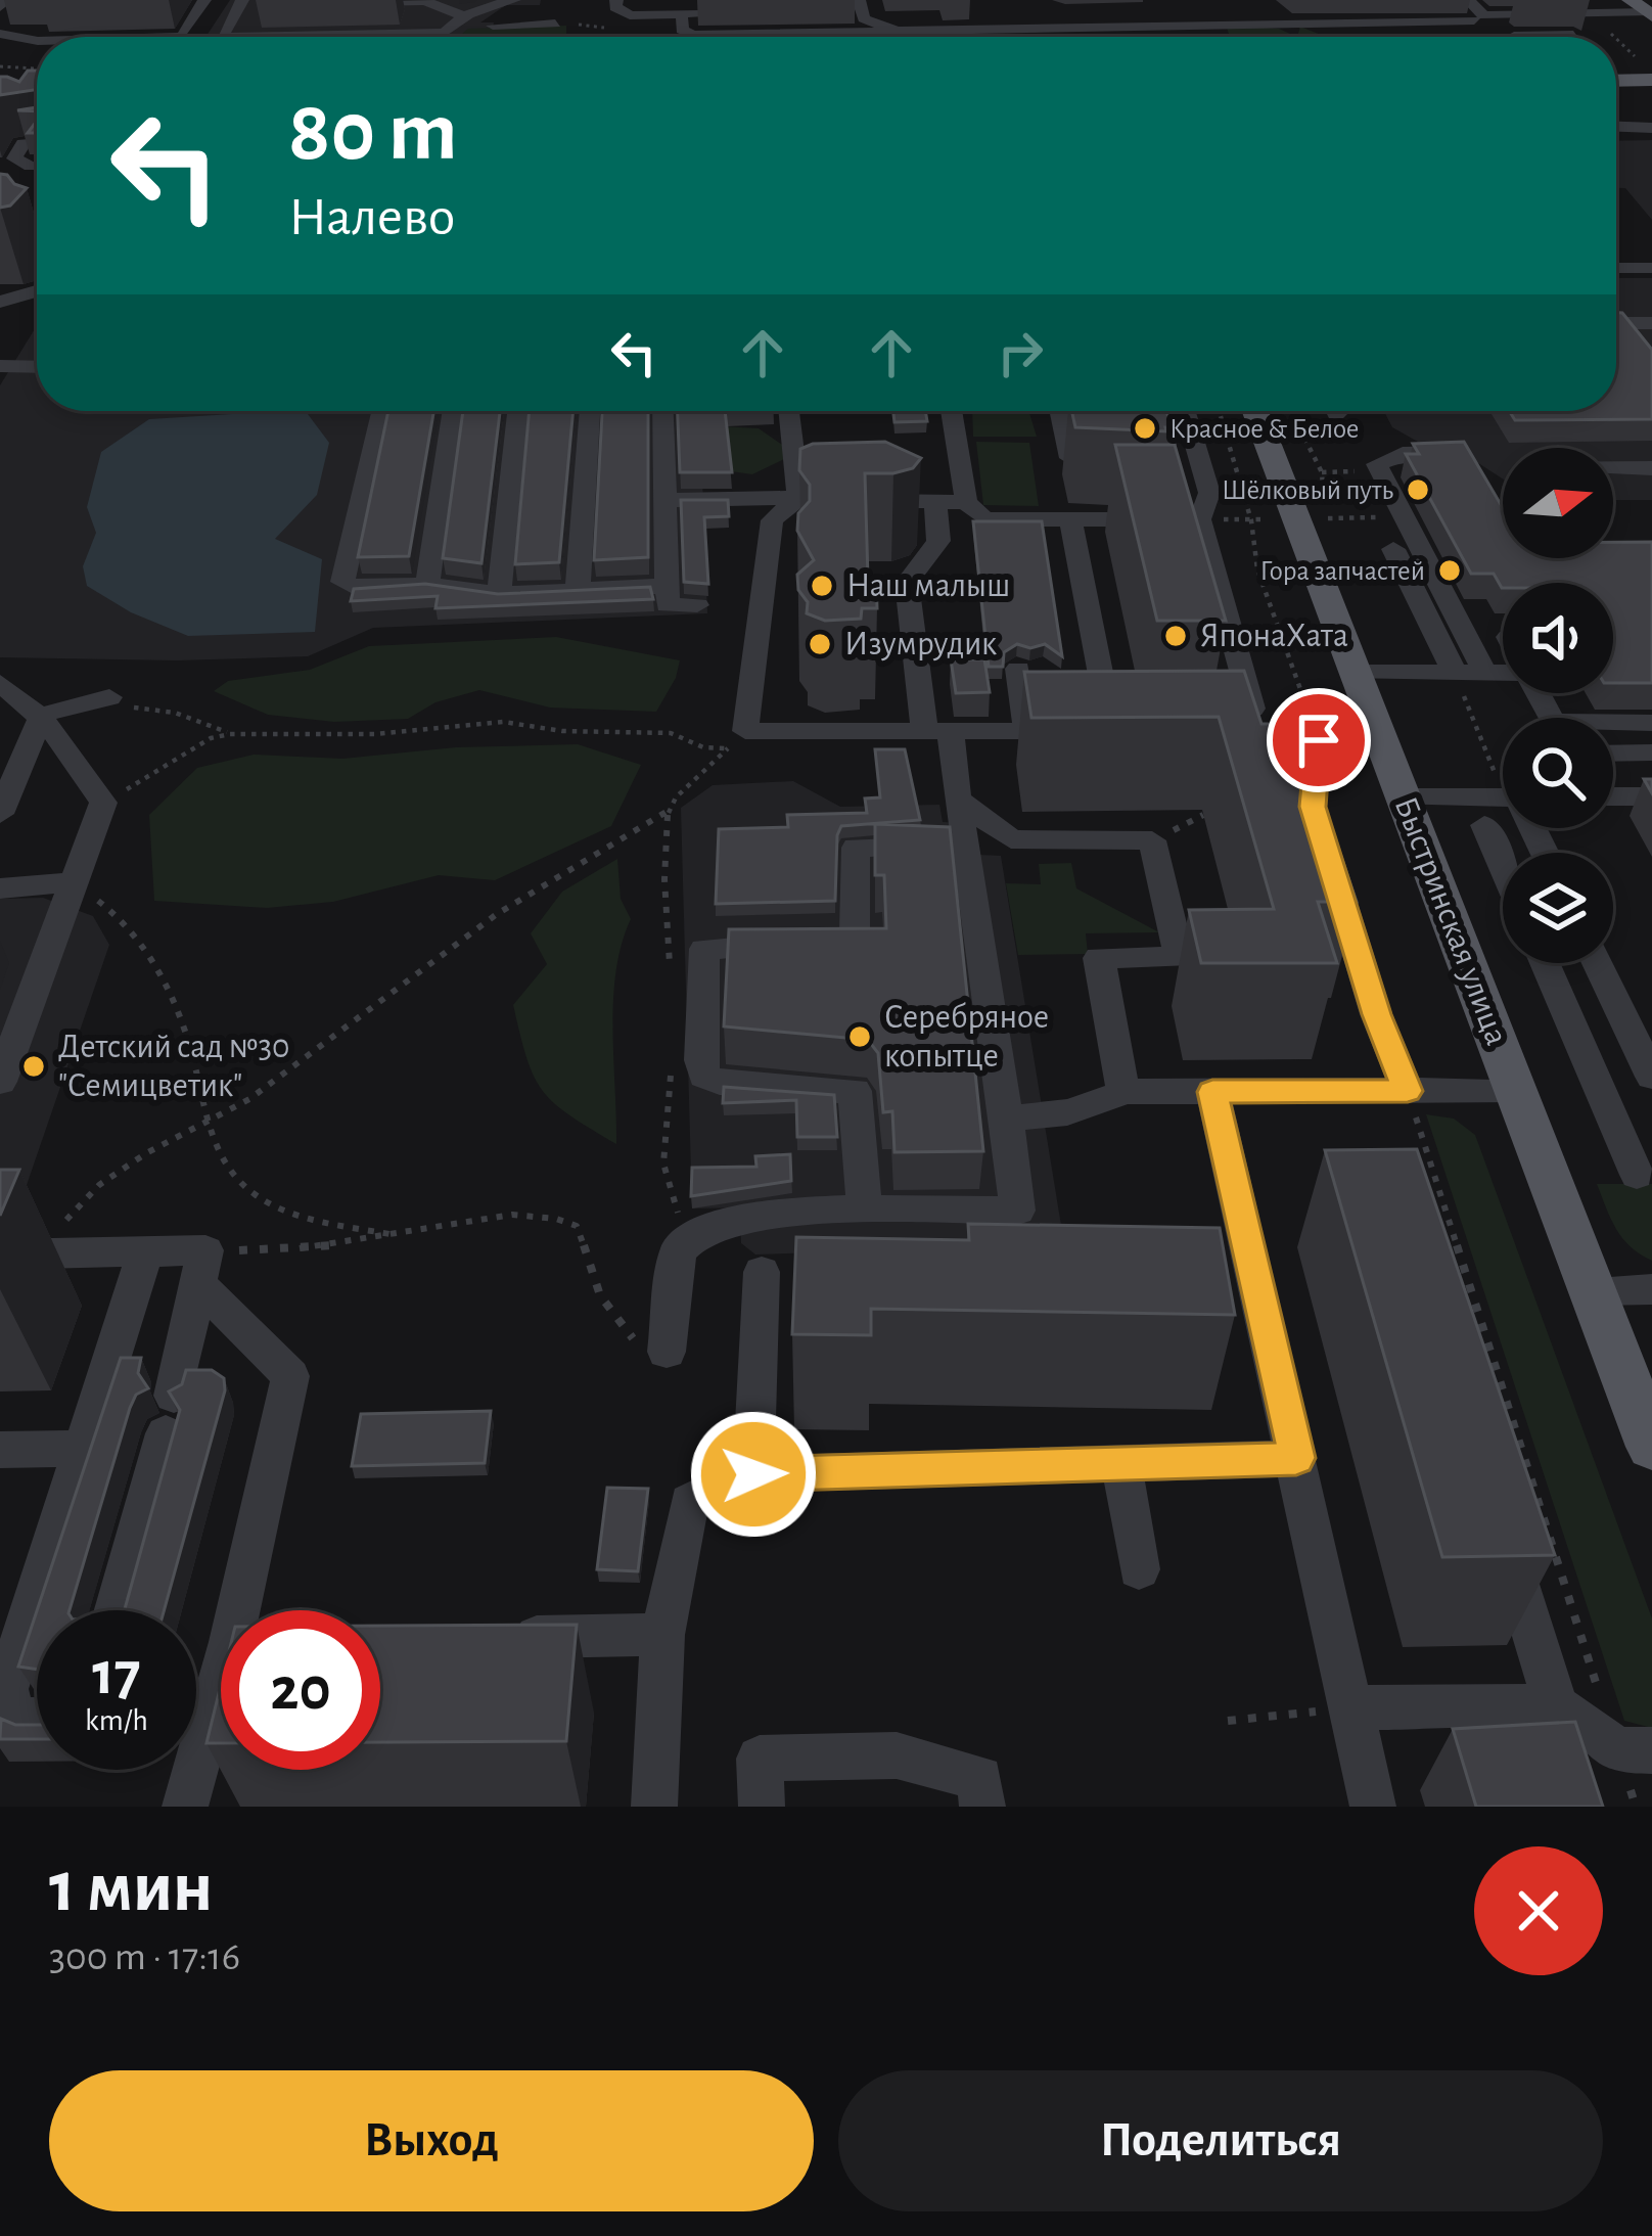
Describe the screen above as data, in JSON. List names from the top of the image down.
{
  "streets": {
    "main road": ["Быстринская улица"]
  },
  "places": [
    "Красное & Белое",
    "Шёлковый путь",
    "Гора запчастей",
    "Наш малыш",
    "ЯпонаХата",
    "Изумрудик",
    "Серебряное копытце",
    "Детский сад №30 \"Семицветик\""
  ],
  "north": "right",
  "page": {
    "turn": ["80 m", "Налево"],
    "speed": "17 km/h",
    "limit": "20",
    "heading": ["1 мин", "300 m · 17:16"],
    "buttons": ["Выход", "Поделиться"]
  }
}
